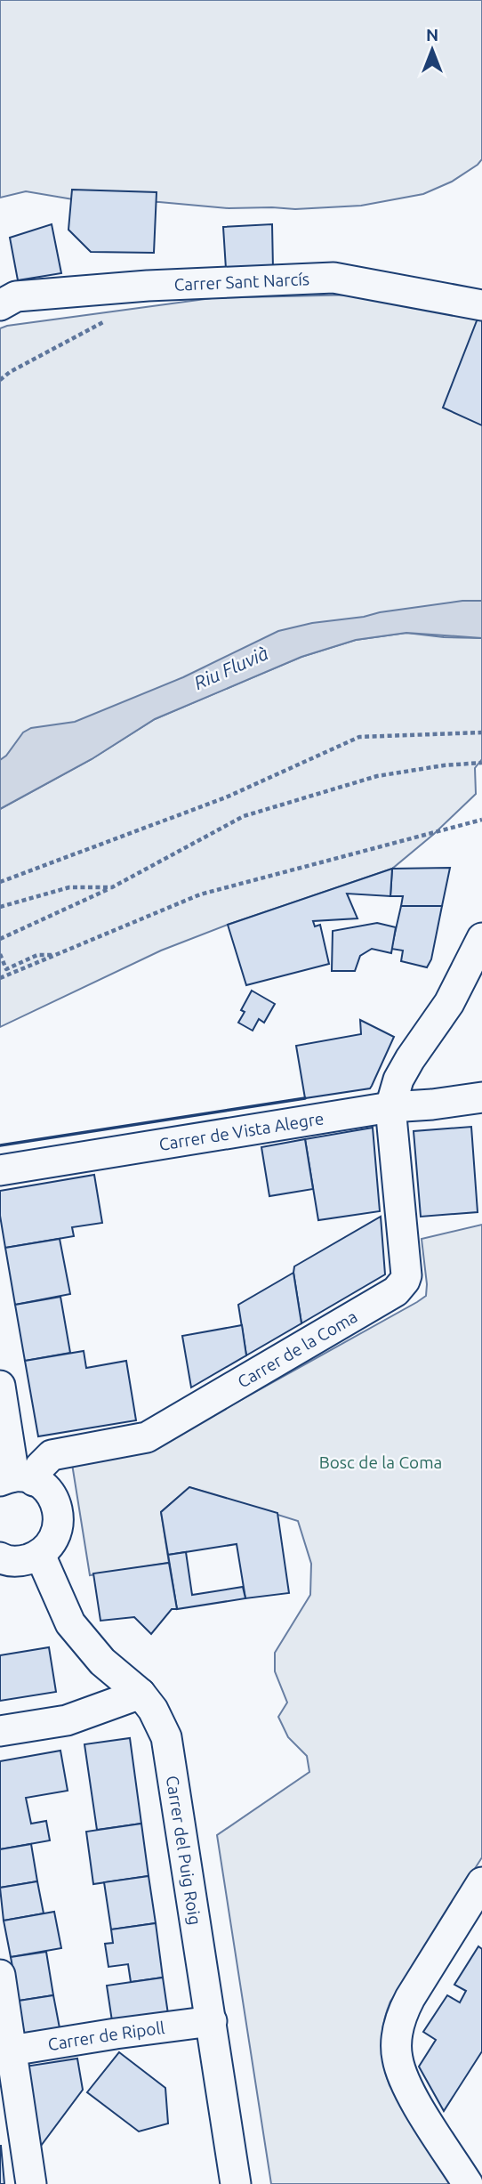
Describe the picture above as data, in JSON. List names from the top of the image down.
{
  "streets": {
    "street": [
      "Carrer Sant Narcís",
      "Carrer de Vista Alegre",
      "Carrer de la Coma",
      "Carrer del Puig Roig",
      "Carrer de Ripoll"
    ]
  },
  "crossings": [
    ["Carrer de Vista Alegre", "Carrer de la Coma"],
    ["Carrer del Puig Roig", "Carrer de Ripoll"]
  ],
  "water": ["Riu Fluvià"],
  "parks": ["Bosc de la Coma"],
  "north": "top"
}
